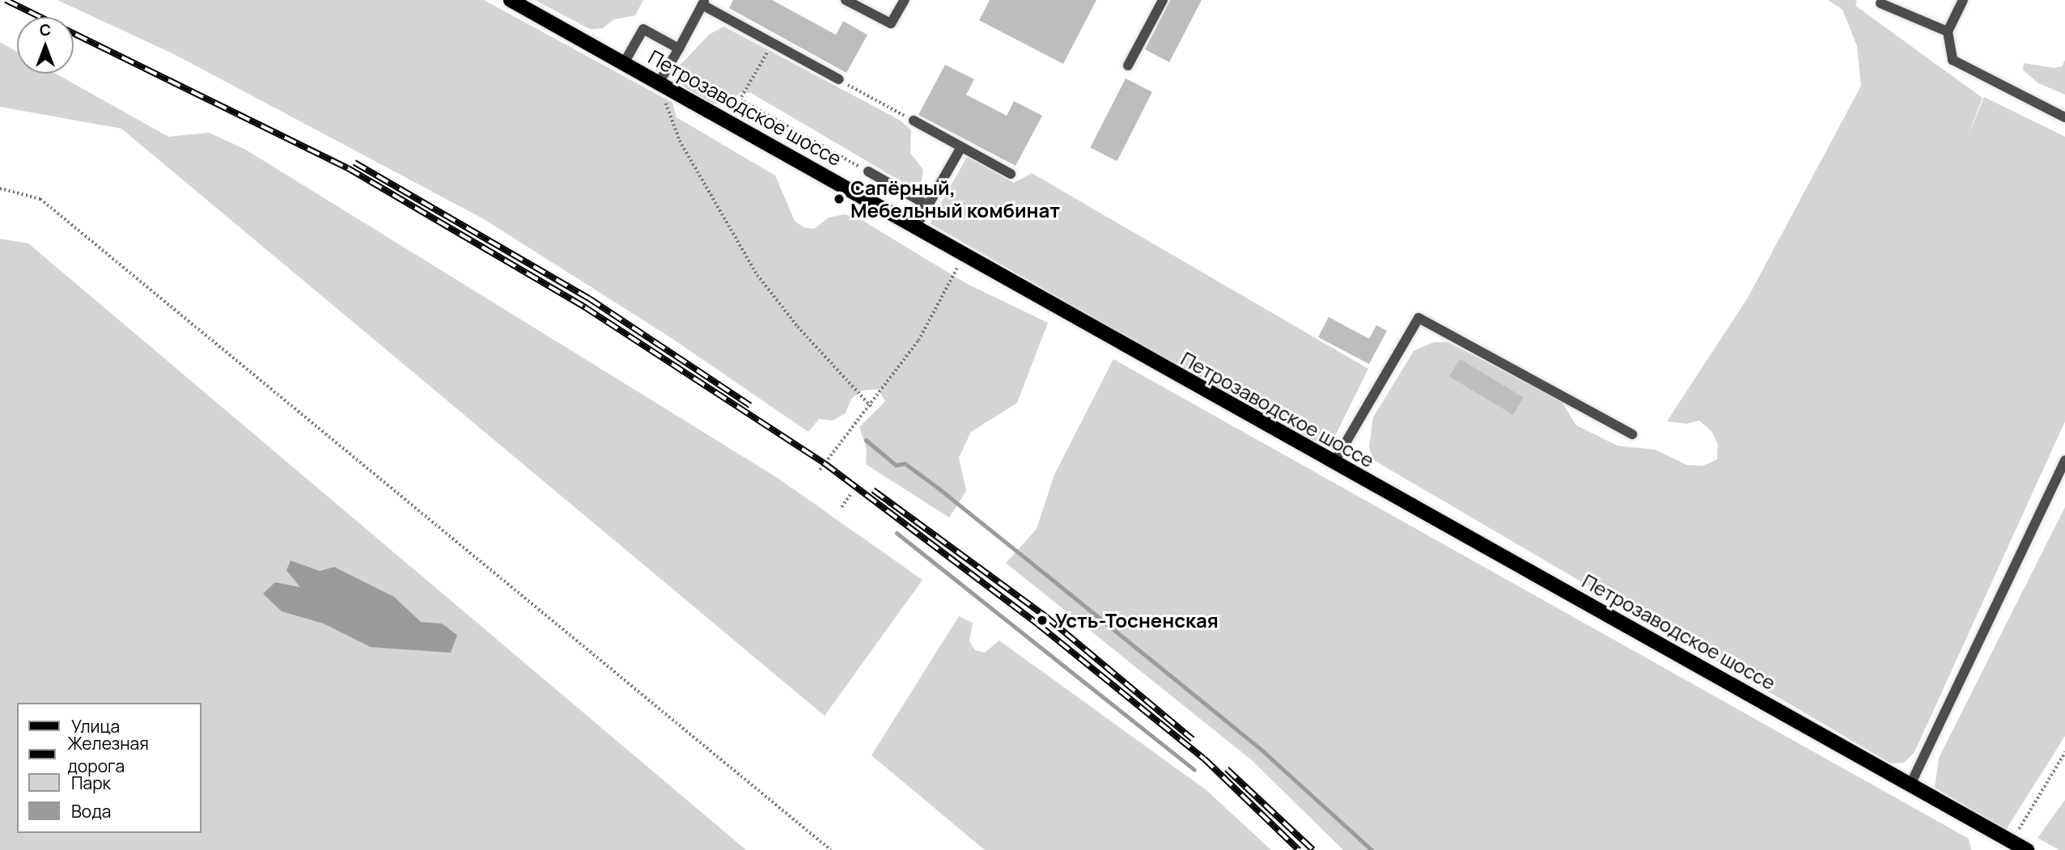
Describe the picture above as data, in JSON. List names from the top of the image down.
{
  "streets": {
    "main road": ["Петрозаводское шоссе"]
  },
  "places": ["Сапёрный, Мебельный комбинат", "Усть-Тосненская"],
  "legend": [
    "Улица",
    "Железная дорога",
    "Парк",
    "Вода"
  ],
  "north": "top"
}
